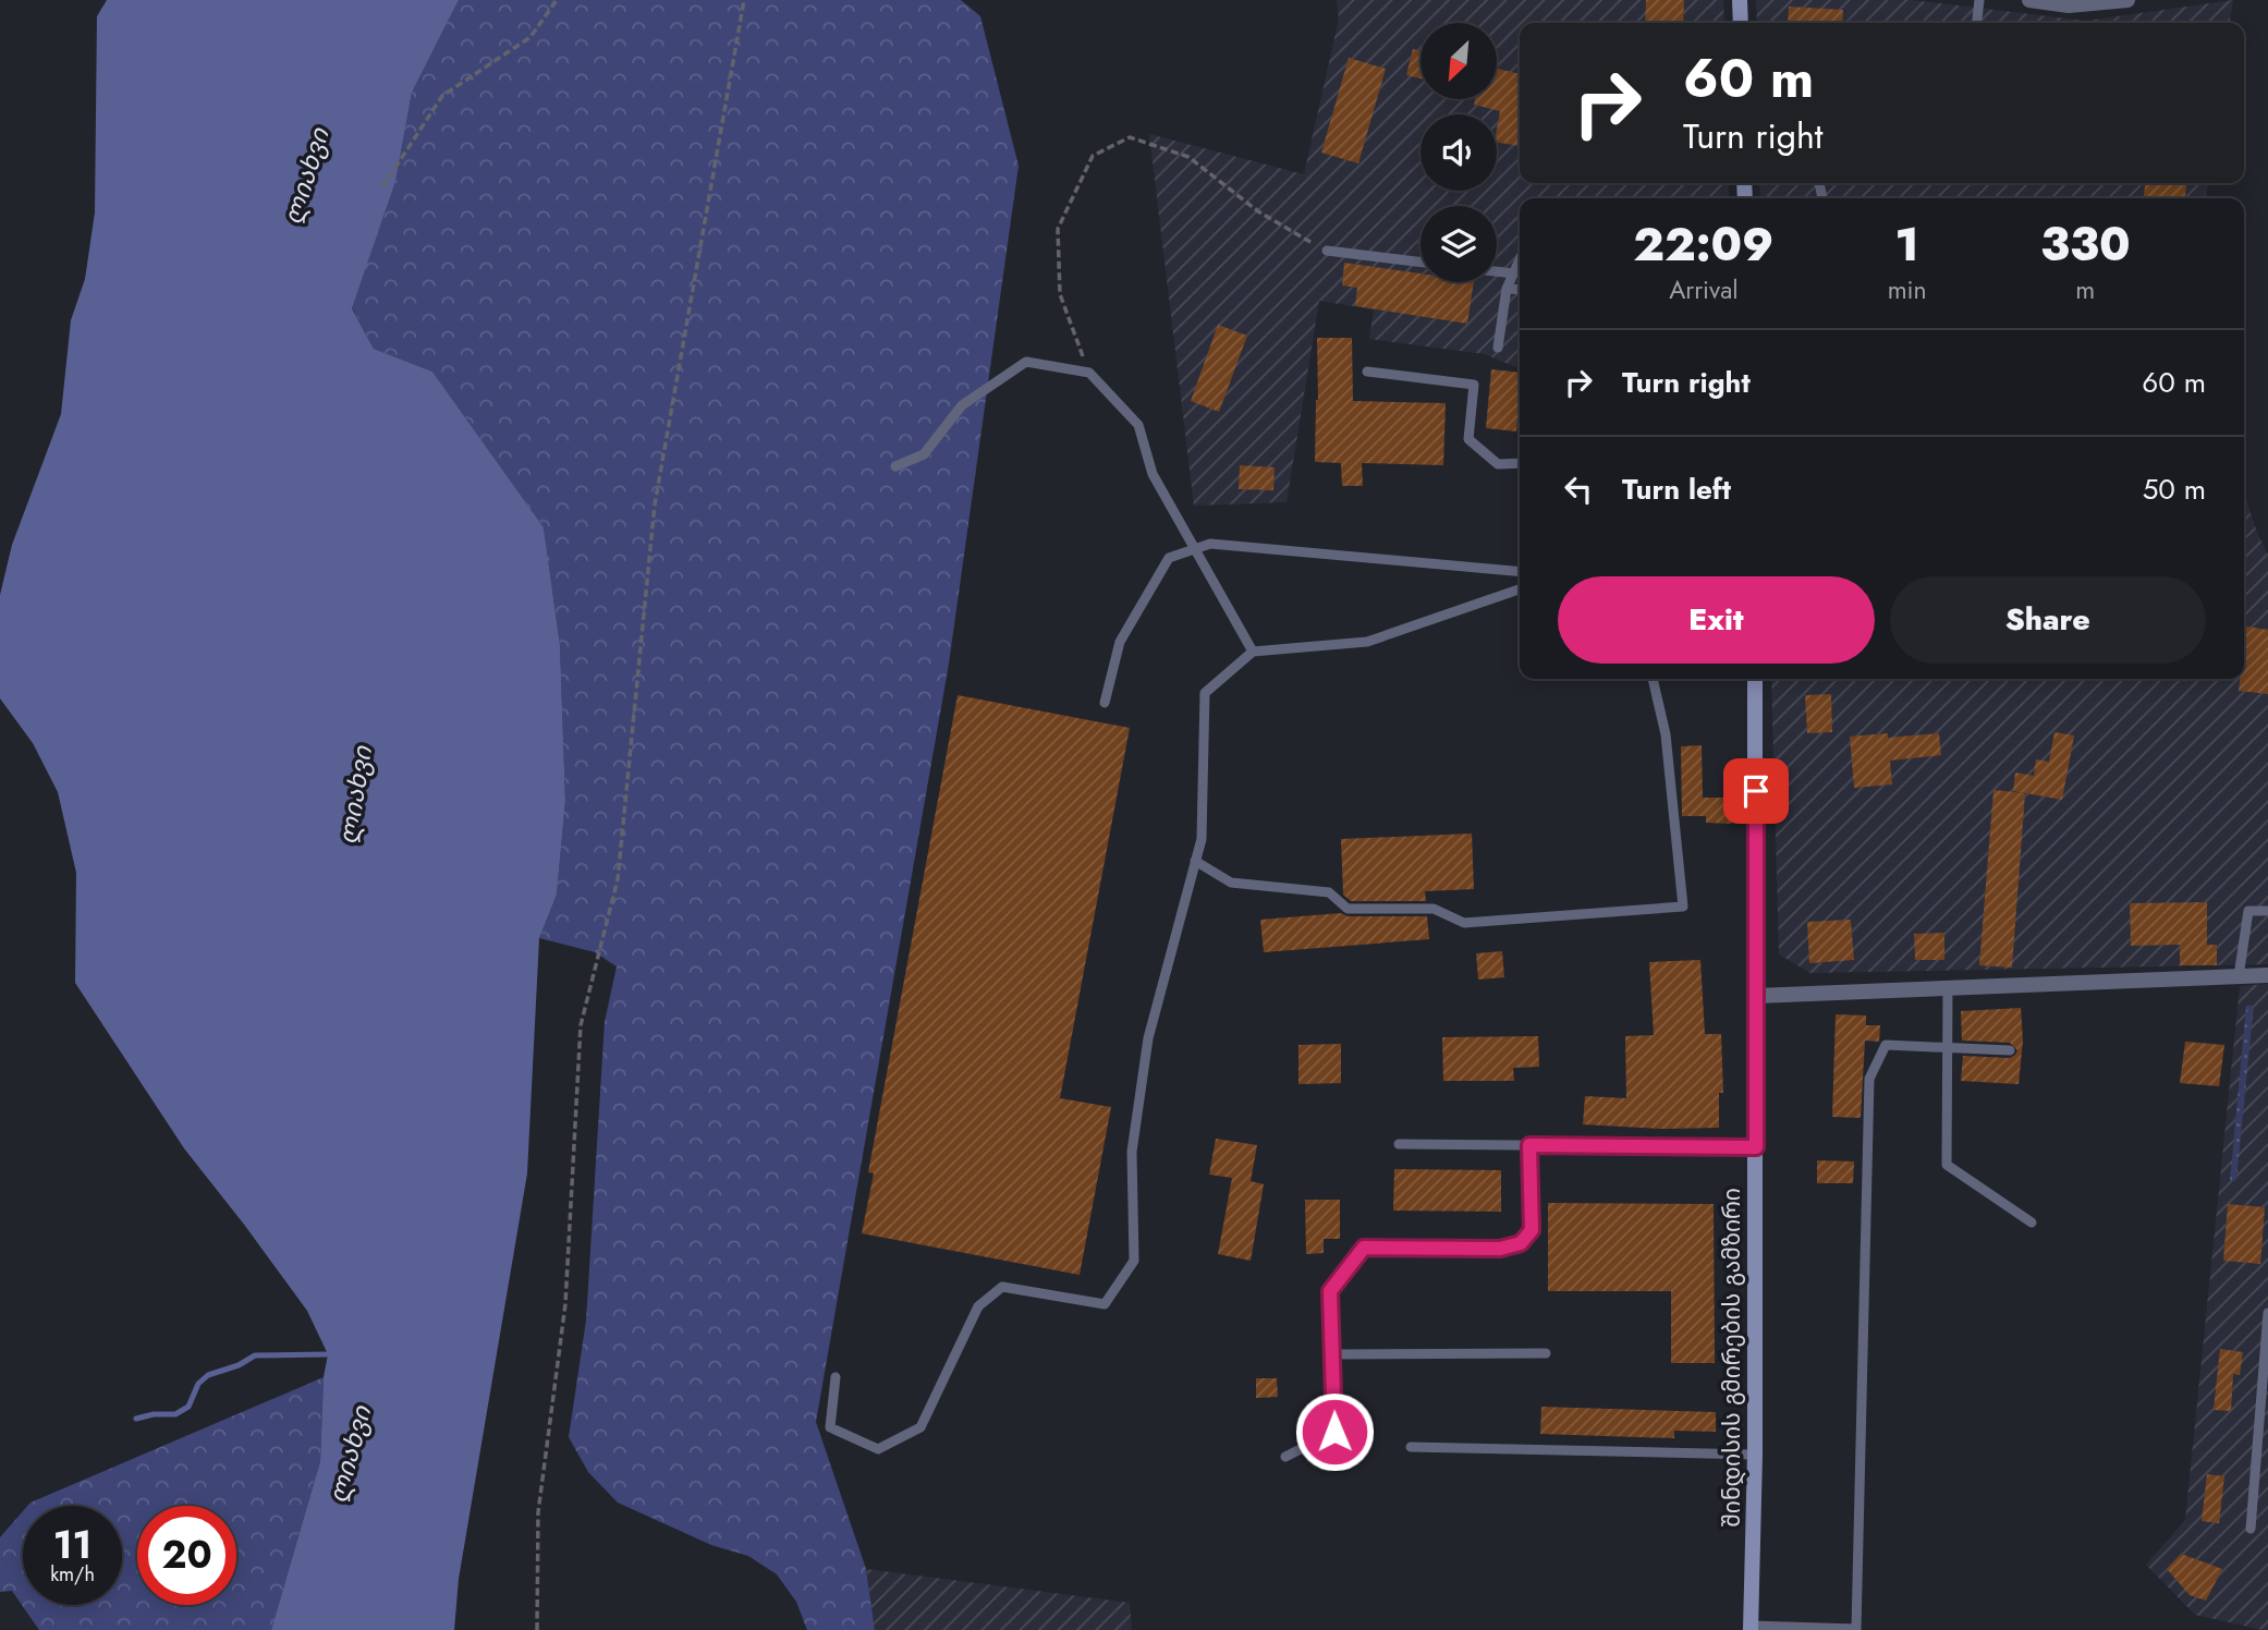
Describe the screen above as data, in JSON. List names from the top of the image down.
{
  "streets": {
    "main road": ["შინდისის გმირების გამზირი"]
  },
  "water": ["ლიახვი"],
  "north": "bottom left",
  "page": {
    "turn": ["60 m", "Turn right"],
    "eta": [
      "22:09",
      "Arrival",
      "1",
      "min",
      "330",
      "m"
    ],
    "list": [
      {
        "name": "Turn right",
        "value": "60 m"
      },
      {
        "name": "Turn left",
        "value": "50 m"
      }
    ],
    "buttons": ["Exit", "Share"],
    "speed": "11 km/h",
    "limit": "20"
  }
}
